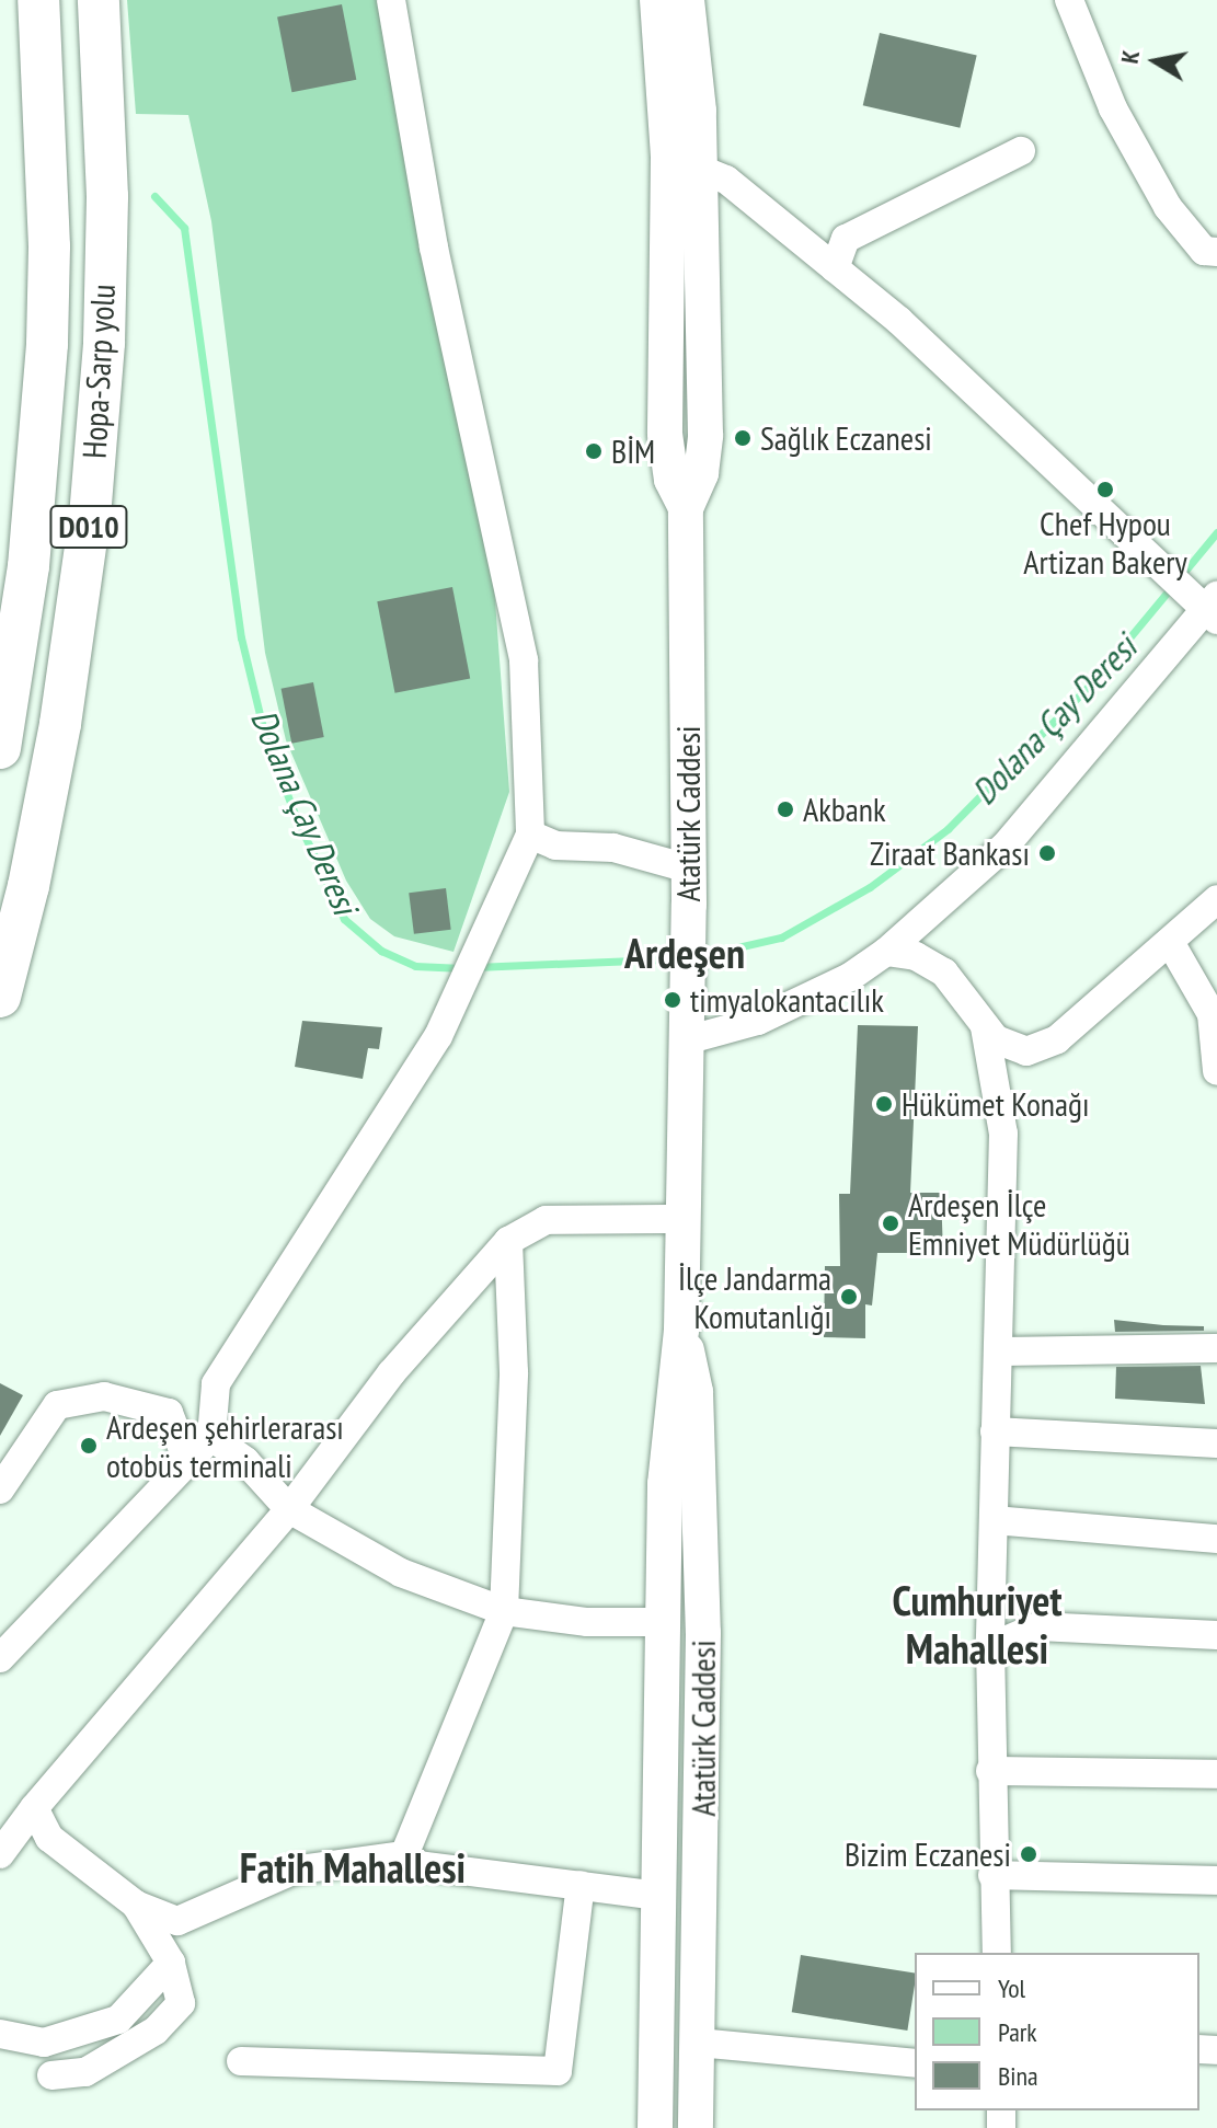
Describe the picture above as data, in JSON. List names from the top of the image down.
{
  "streets": {
    "highway": ["Hopa-Sarp yolu", "D010"],
    "main road": ["Atatürk Caddesi"]
  },
  "districts": ["Ardeşen", "Cumhuriyet Mahallesi", "Fatih Mahallesi"],
  "water": ["Dolana Çay Deresi"],
  "places": [
    "Sağlık Eczanesi",
    "BİM",
    "Chef Hypou Artizan Bakery",
    "Akbank",
    "Ziraat Bankası",
    "timyalokantacılık",
    "Hükümet Konağı",
    "Ardeşen İlçe Emniyet Müdürlüğü",
    "İlçe Jandarma Komutanlığı",
    "Ardeşen şehirlerarası otobüs terminali",
    "Bizim Eczanesi"
  ],
  "legend": ["Yol", "Park", "Bina"],
  "north": "left"
}
